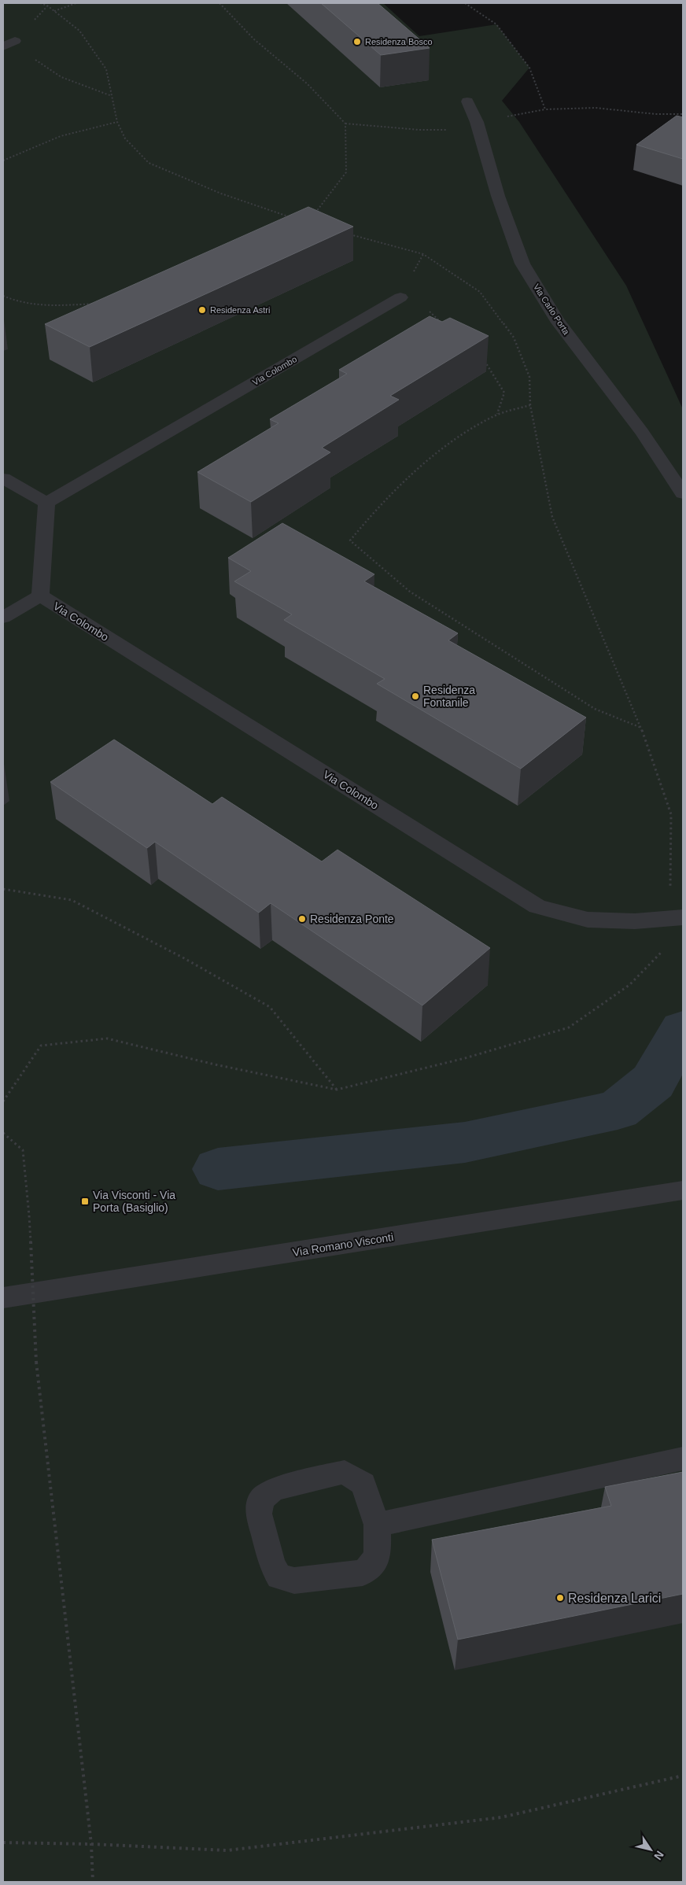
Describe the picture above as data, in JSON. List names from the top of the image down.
{
  "streets": {
    "street": ["Via Carlo Porta", "Via Colombo", "Via Romano Visconti"]
  },
  "places": {
    "other": [
      "Residenza Bosco",
      "Residenza Astri",
      "Residenza Fontanile",
      "Residenza Ponte",
      "Residenza Larici"
    ],
    "transit": ["Via Visconti - Via Porta (Basiglio)"]
  },
  "north": "bottom right"
}
